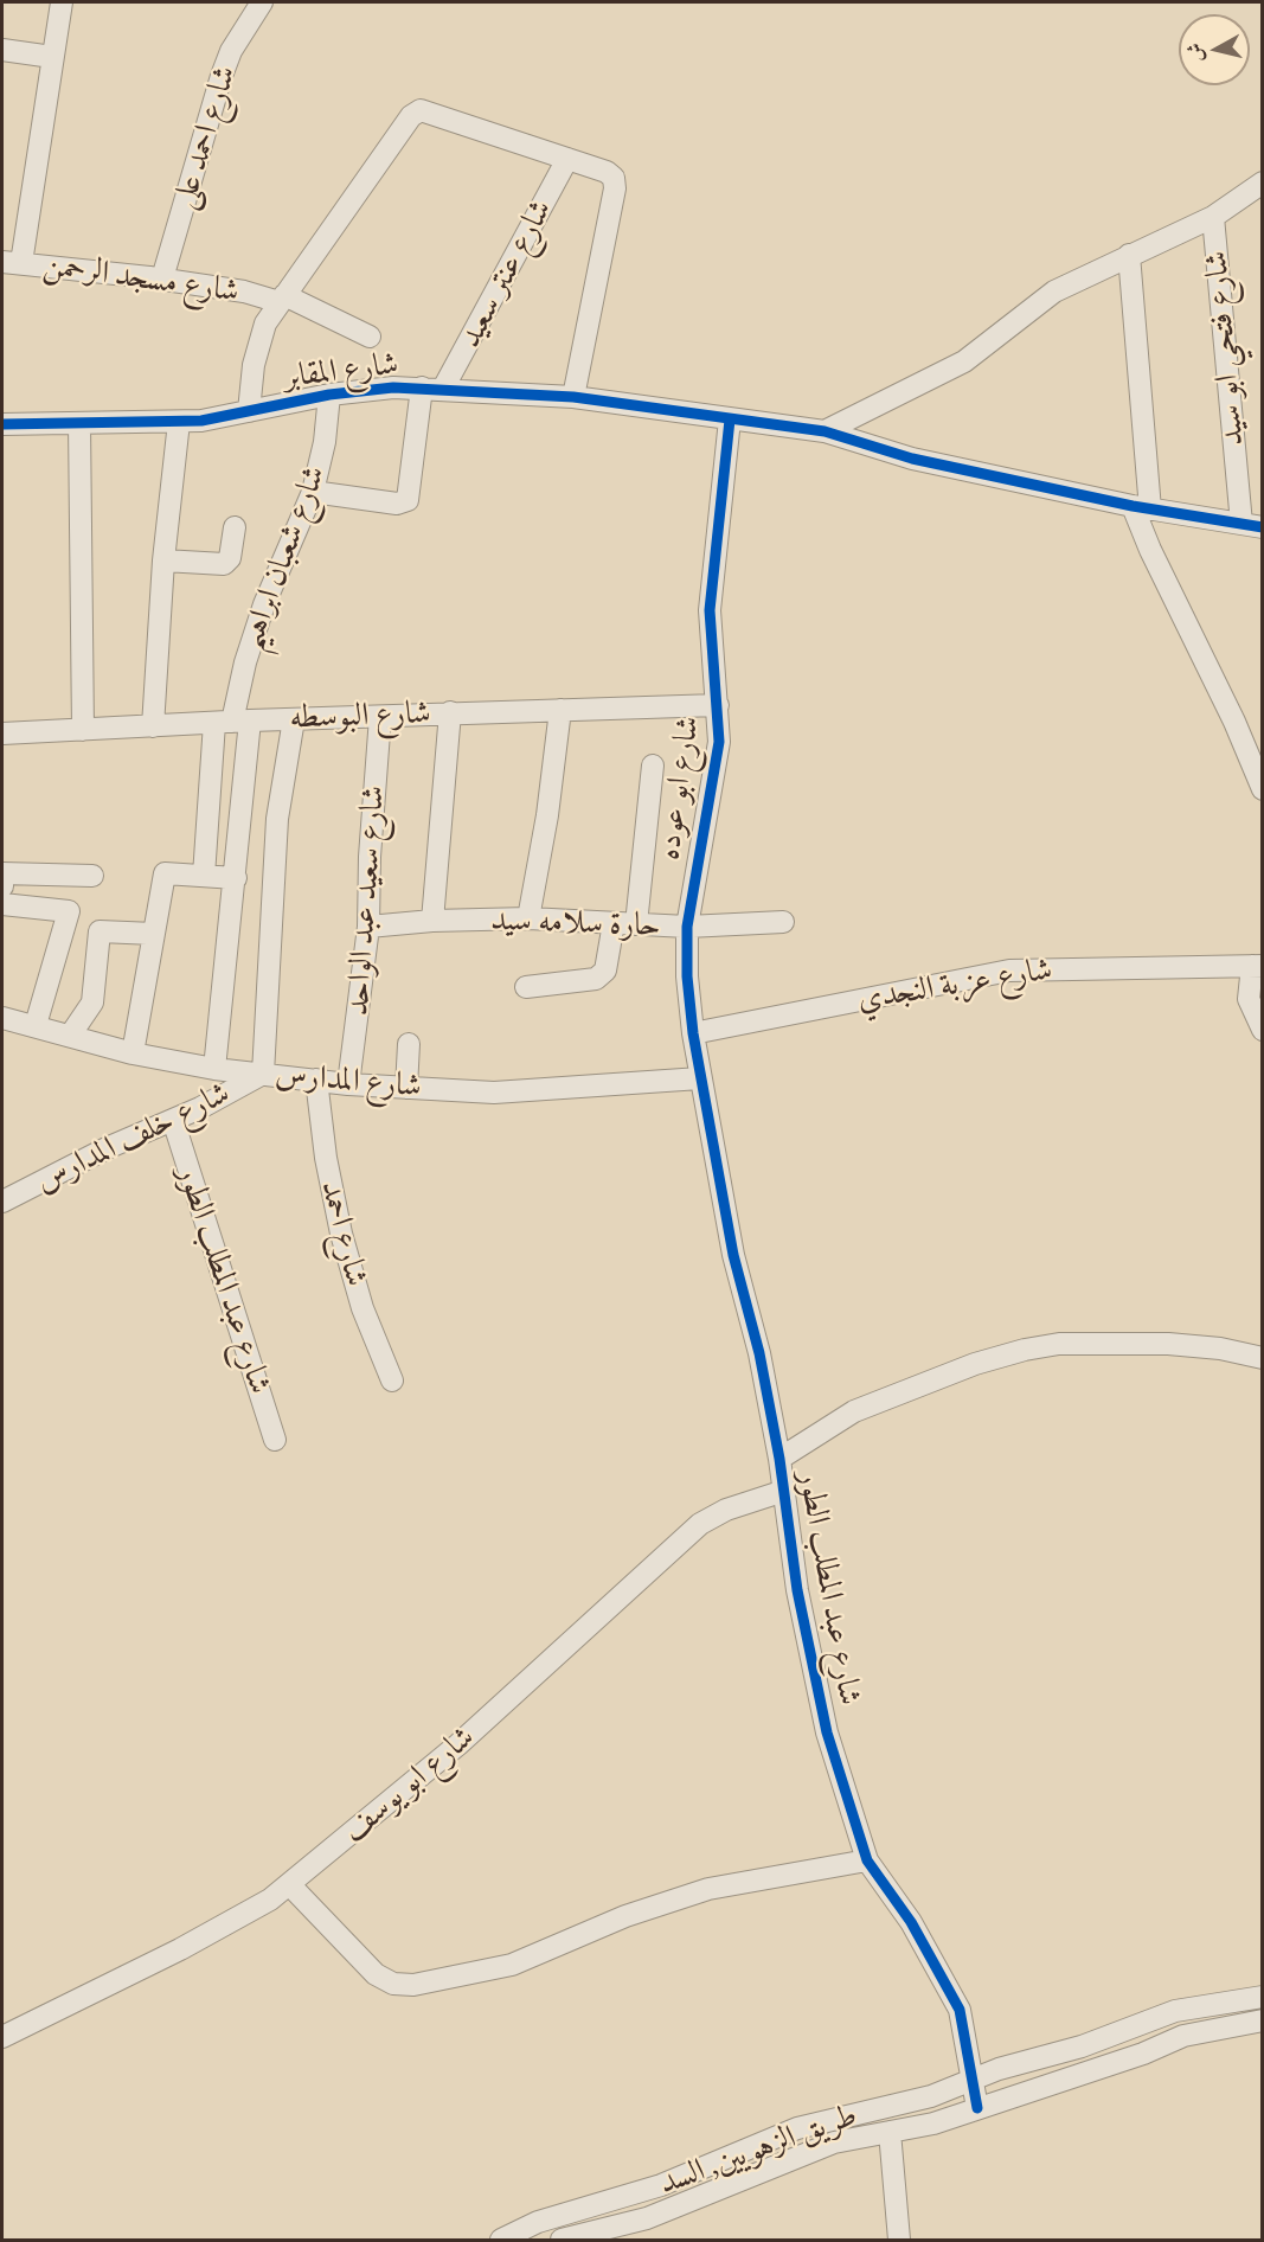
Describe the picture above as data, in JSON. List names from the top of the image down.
{
  "streets": {
    "street": [
      "شارع احمد على",
      "شارع عنتر سعيد",
      "شارع مسجد الرحمن",
      "شارع فتحي ابو سيد",
      "شارع المقابر",
      "شارع شعبان ابراهيم",
      "شارع البوسطه",
      "شارع ابو عوده",
      "شارع سعيد عبد الواحد",
      "حارة سلامه سيد",
      "شارع عزبة النجدي",
      "شارع المدارس",
      "شارع خلف المدارس",
      "شارع احمد",
      "شارع عبد المطلب الطور",
      "شارع ابو يوسف",
      "طريق الزهويين, السد"
    ]
  },
  "crossings": [
    ["شارع احمد على", "شارع مسجد الرحمن"],
    ["شارع عنتر سعيد", "شارع المقابر"],
    ["شارع فتحي ابو سيد", "شارع المقابر"],
    ["شارع المقابر", "شارع شعبان ابراهيم"],
    ["شارع المقابر", "شارع ابو عوده"],
    ["شارع شعبان ابراهيم", "شارع البوسطه"],
    ["شارع البوسطه", "شارع ابو عوده"],
    ["شارع البوسطه", "شارع سعيد عبد الواحد"],
    ["شارع ابو عوده", "حارة سلامه سيد"],
    ["شارع ابو عوده", "شارع عزبة النجدي"],
    ["شارع ابو عوده", "شارع المدارس"],
    ["شارع ابو عوده", "شارع عبد المطلب الطور"],
    ["شارع سعيد عبد الواحد", "حارة سلامه سيد"],
    ["شارع سعيد عبد الواحد", "شارع المدارس"],
    ["شارع المدارس", "شارع خلف المدارس"],
    ["شارع المدارس", "شارع احمد"],
    ["شارع المدارس", "شارع عبد المطلب الطور"],
    ["شارع خلف المدارس", "شارع عبد المطلب الطور"],
    ["شارع عبد المطلب الطور", "شارع ابو يوسف"],
    ["شارع عبد المطلب الطور", "طريق الزهويين, السد"]
  ],
  "north": "left"
}
